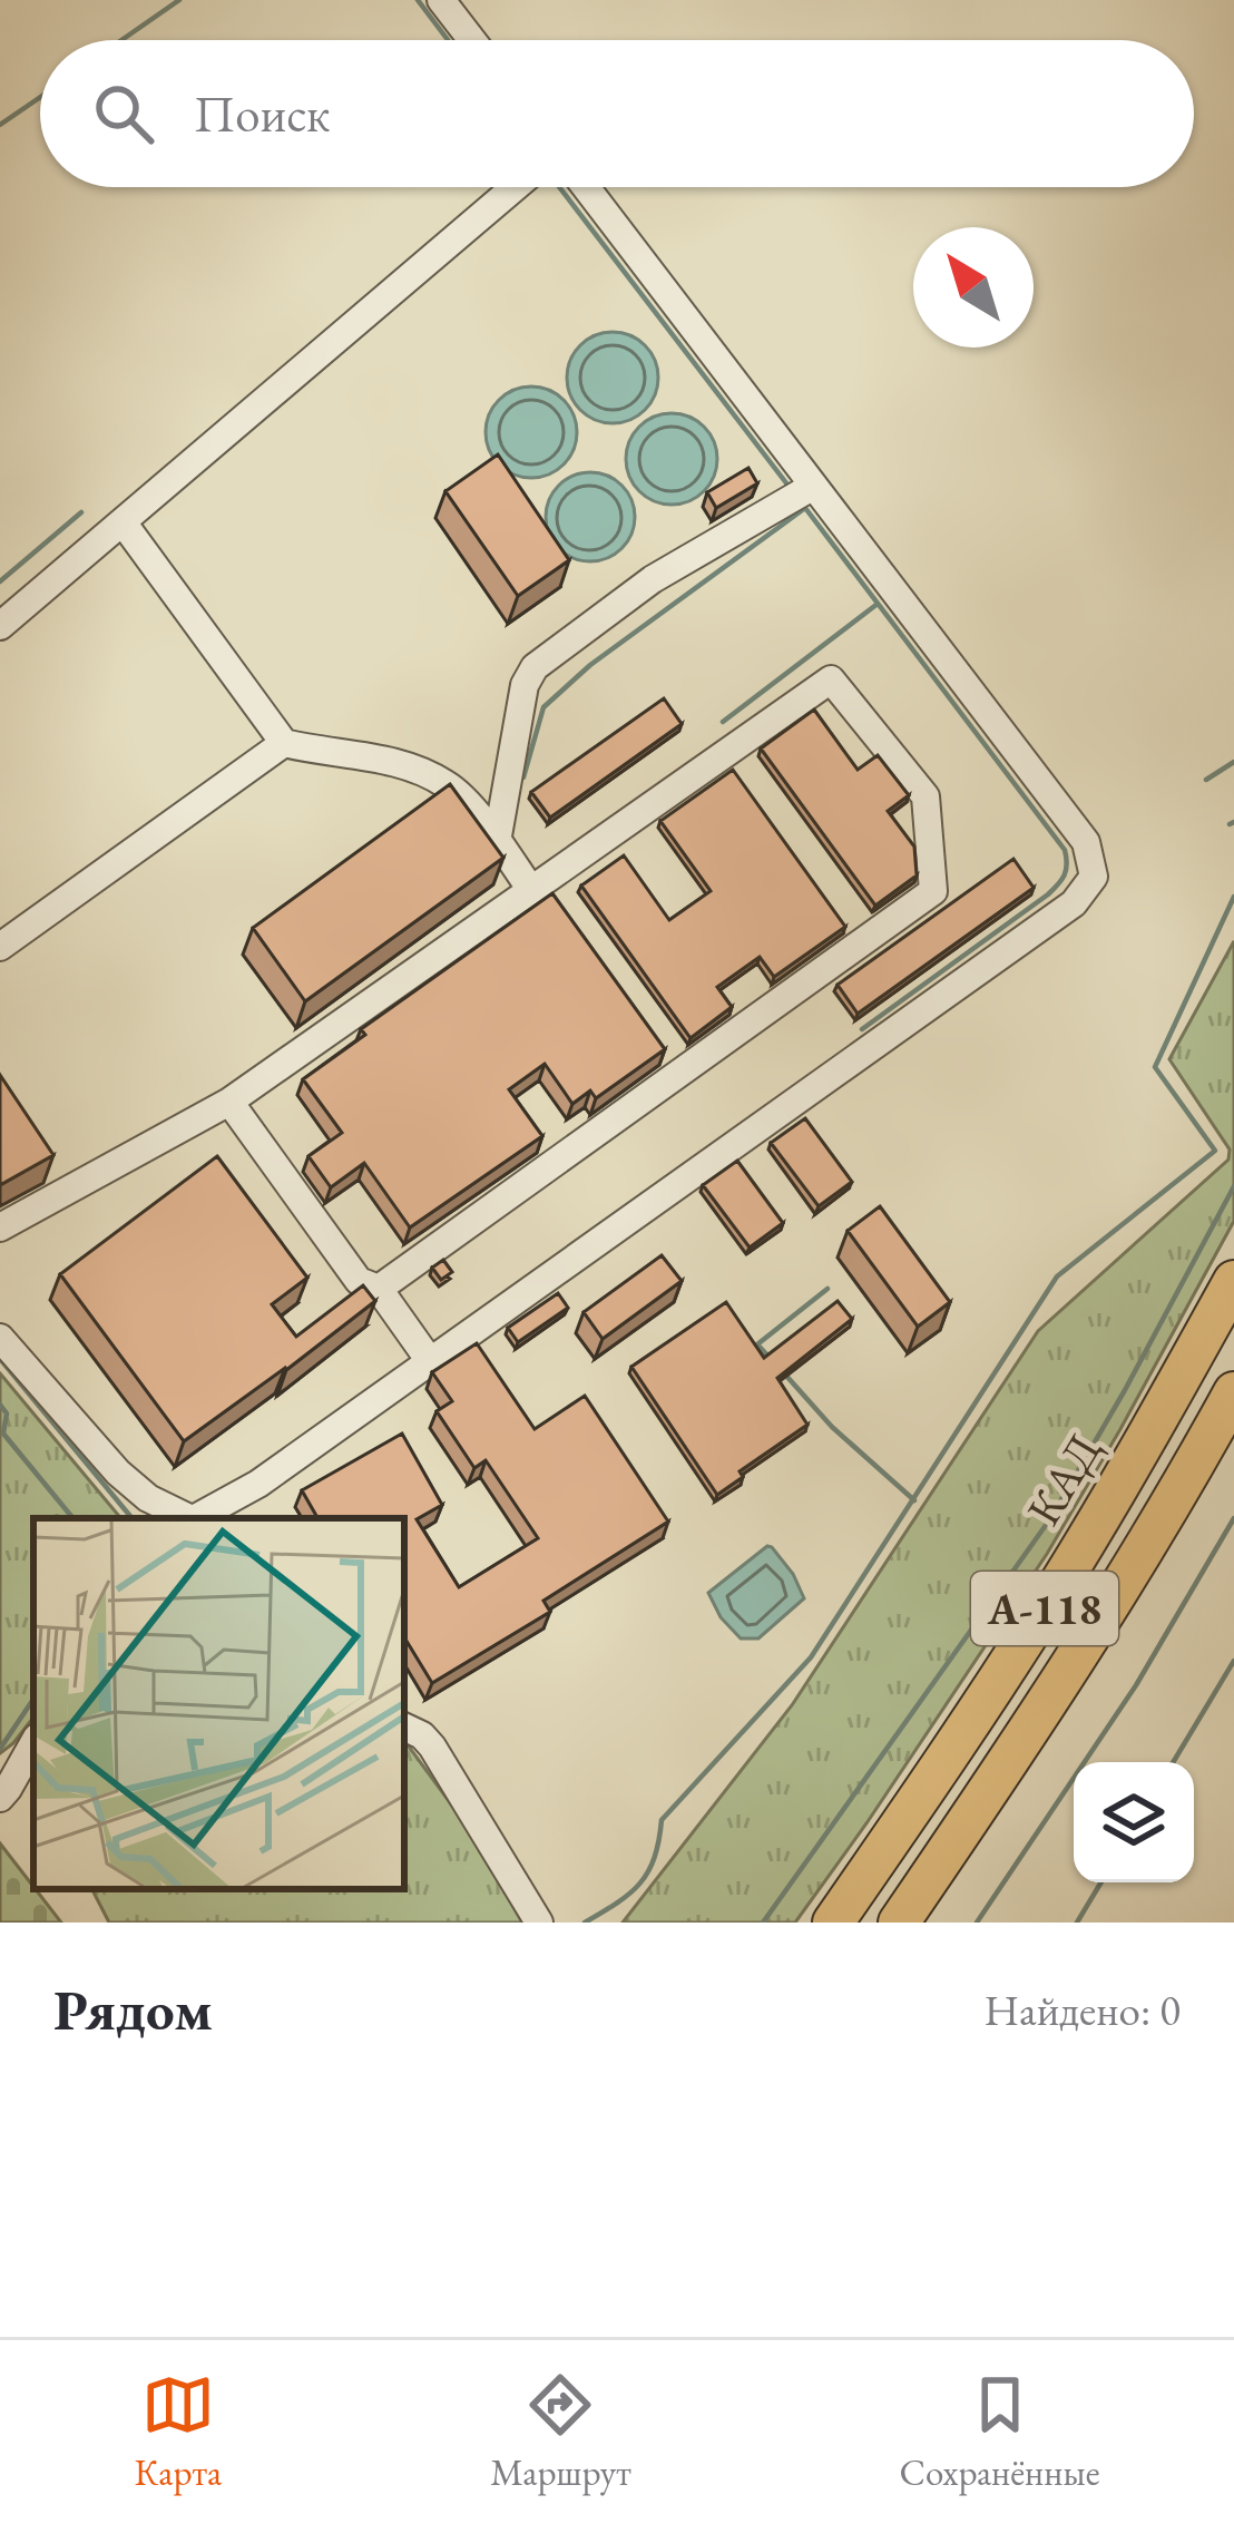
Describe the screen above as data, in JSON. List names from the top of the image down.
{
  "streets": {
    "highway": ["КАД", "А-118"]
  },
  "north": "top left",
  "page": {
    "search": "Поиск",
    "heading": ["Рядом", "Найдено: 0"],
    "nav": ["Карта", "Маршрут", "Сохранённые"]
  }
}
